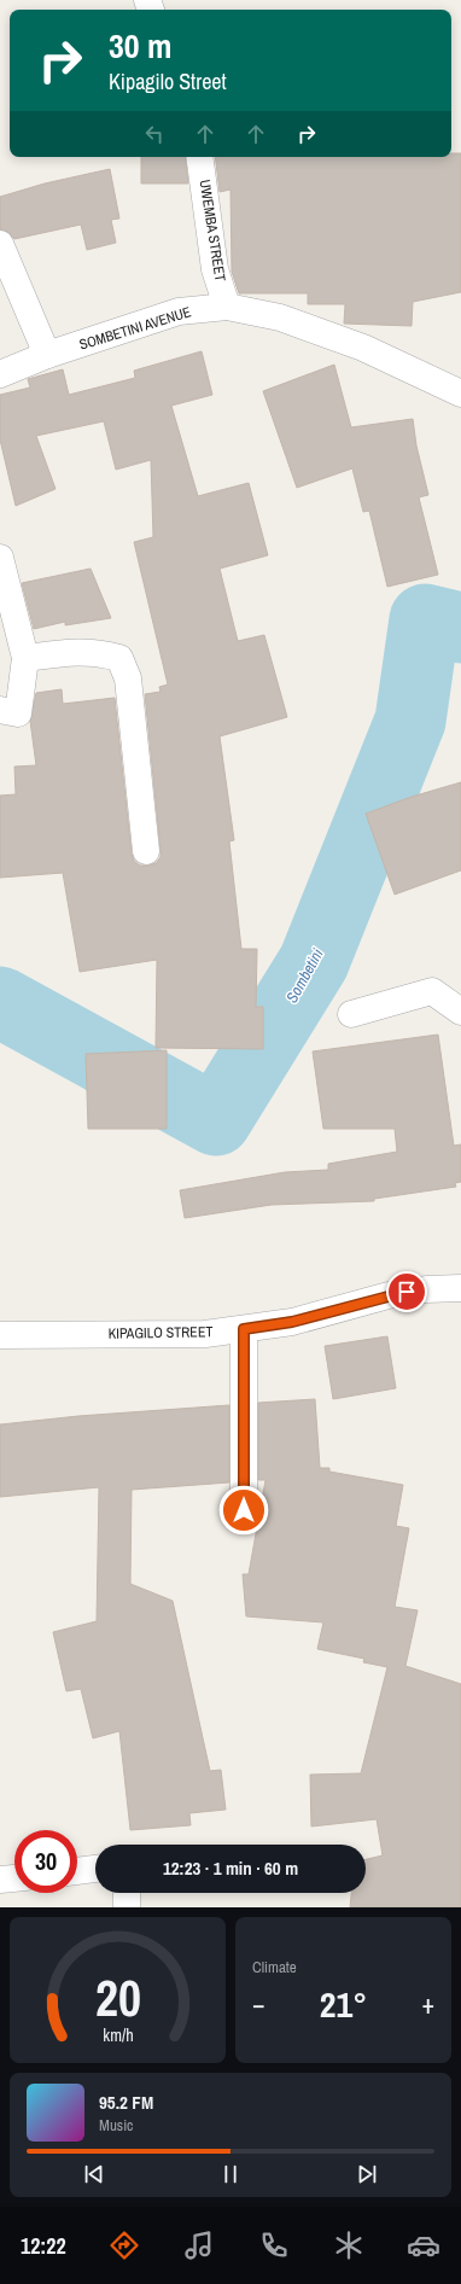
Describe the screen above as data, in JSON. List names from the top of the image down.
{
  "streets": {
    "street": ["UWEMBA STREET", "SOMBETINI AVENUE", "KIPAGILO STREET"]
  },
  "crossings": [
    ["UWEMBA STREET", "SOMBETINI AVENUE"]
  ],
  "water": ["Sombetini"],
  "page": {
    "turn": ["30 m", "Kipagilo Street"],
    "limit": "30",
    "trip": "12:23 · 1 min · 60 m",
    "tile": "Climate",
    "heat": ["−", "21°", "+"],
    "song": ["95.2 FM", "Music"],
    "tabs": "12:22",
    "gauge": ["20", "km/h"]
  }
}
